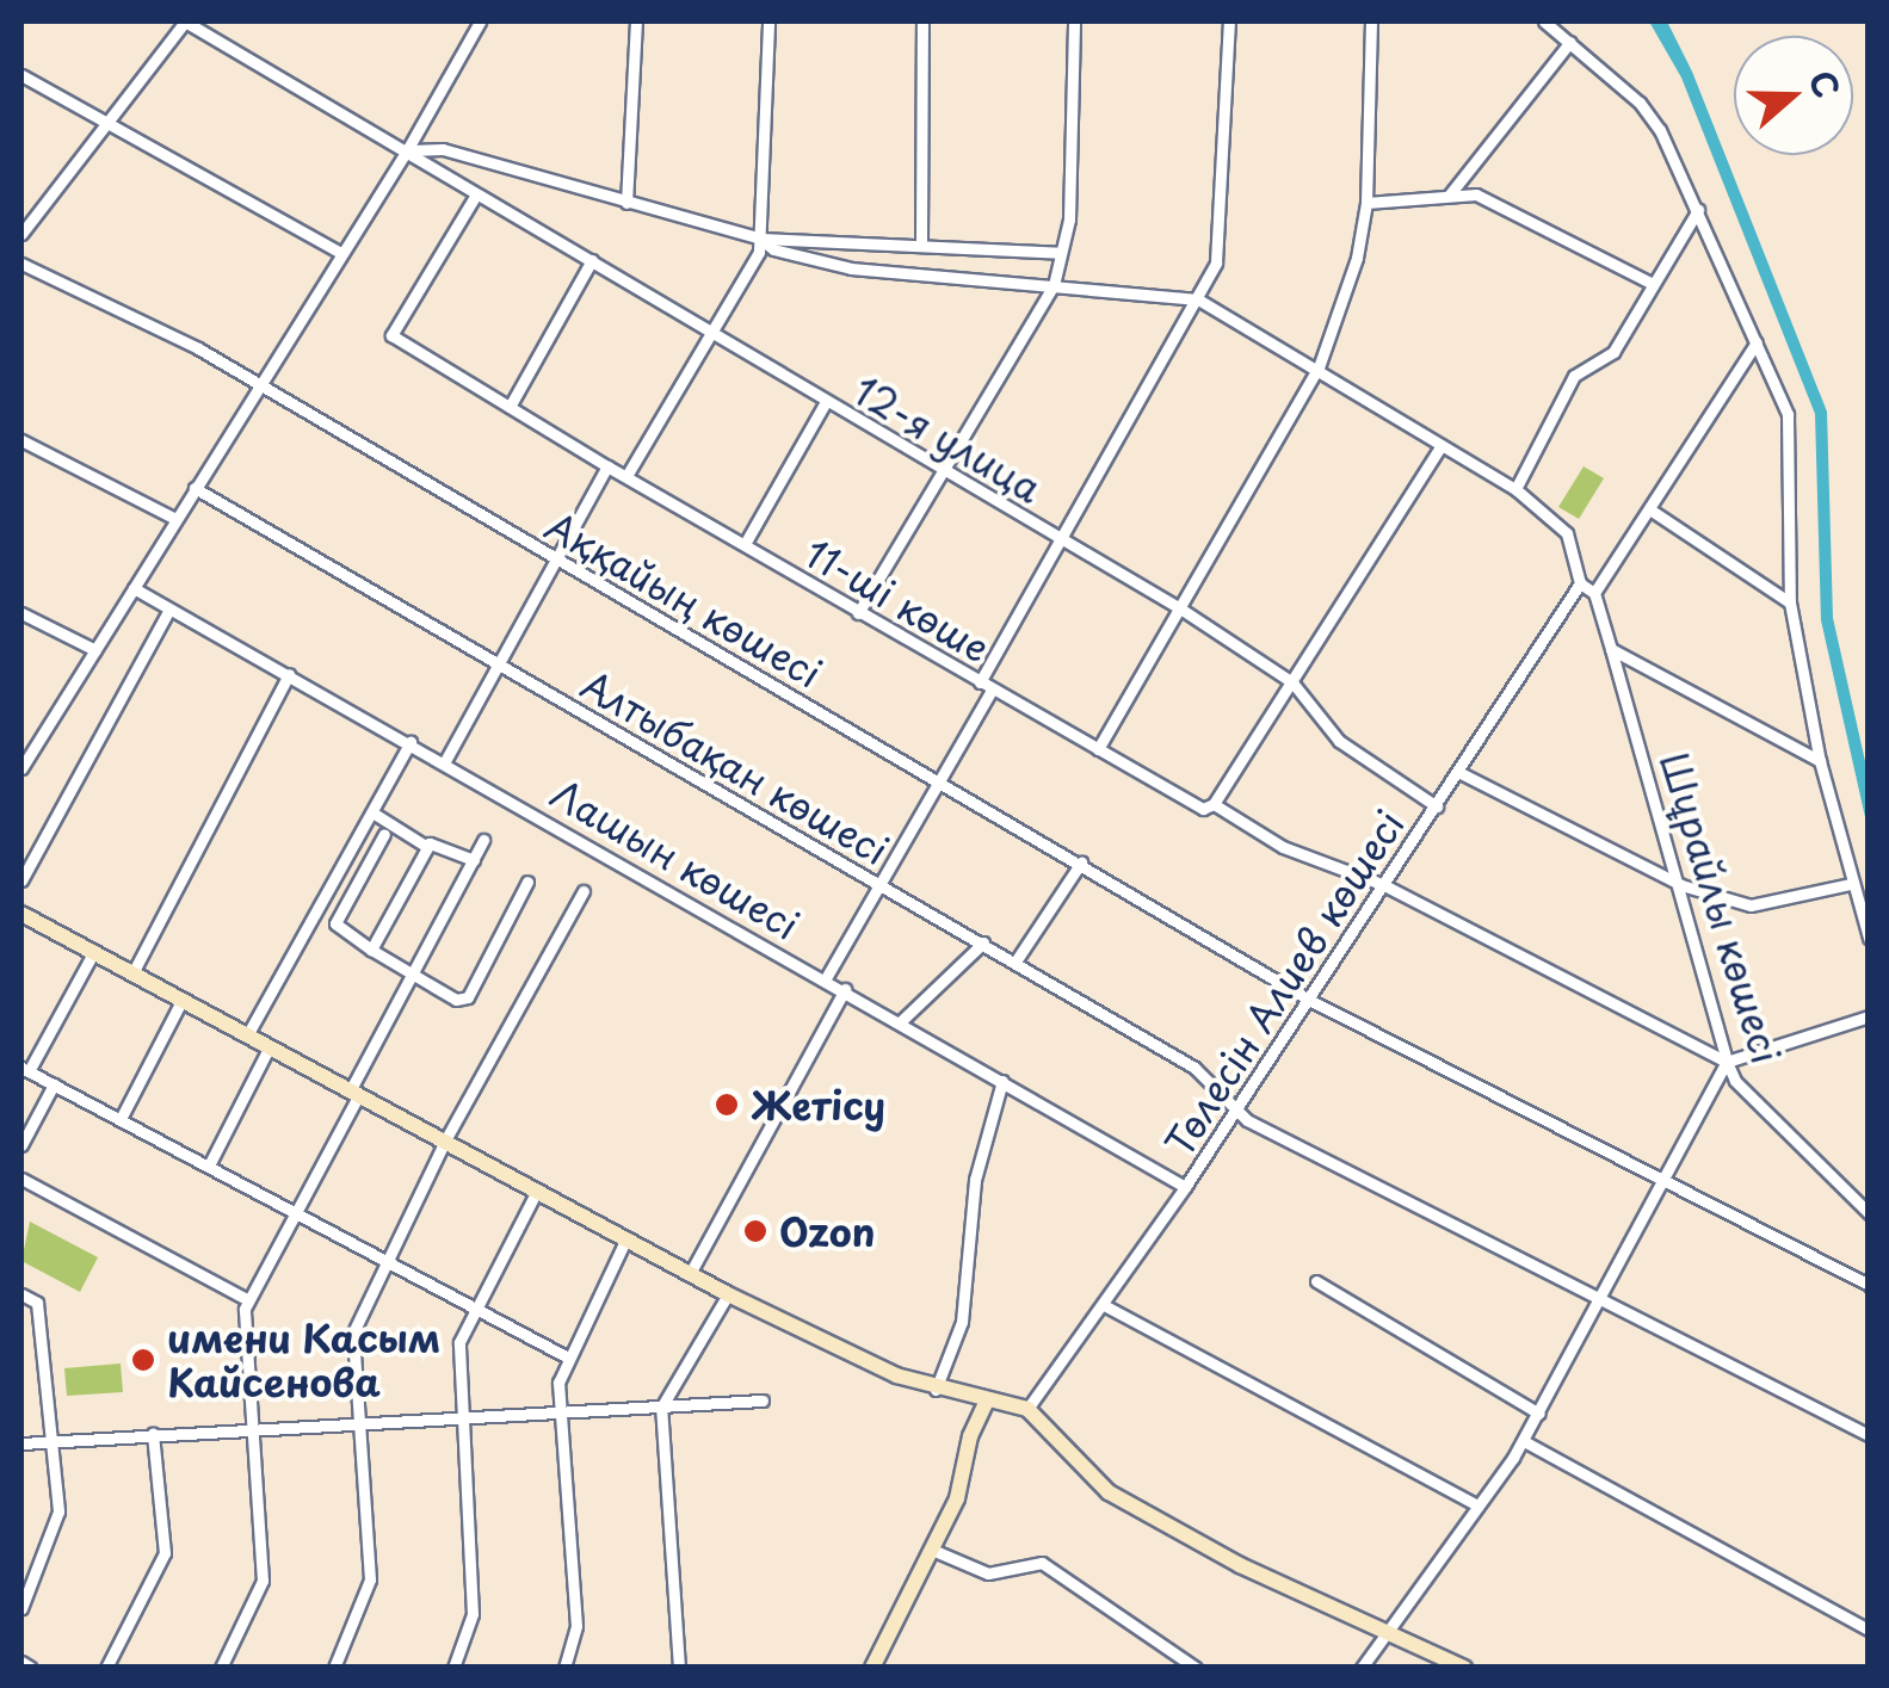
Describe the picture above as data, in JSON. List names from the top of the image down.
{
  "streets": {
    "street": [
      "12-я улица",
      "Аққайың көшесі",
      "11-ші көше",
      "Алтыбақан көшесі",
      "Лашын көшесі",
      "Шұрайлы көшесі",
      "Төлесін Алиев көшесі"
    ]
  },
  "crossings": [
    ["12-я улица", "11-ші көше"],
    ["12-я улица", "Төлесін Алиев көшесі"],
    ["Аққайың көшесі", "Төлесін Алиев көшесі"],
    ["11-ші көше", "Шұрайлы көшесі"],
    ["11-ші көше", "Төлесін Алиев көшесі"],
    ["Алтыбақан көшесі", "Төлесін Алиев көшесі"],
    ["Лашын көшесі", "Төлесін Алиев көшесі"]
  ],
  "places": ["Жетісу", "Ozon", "имени Касым Кайсенова"],
  "north": "right"
}
